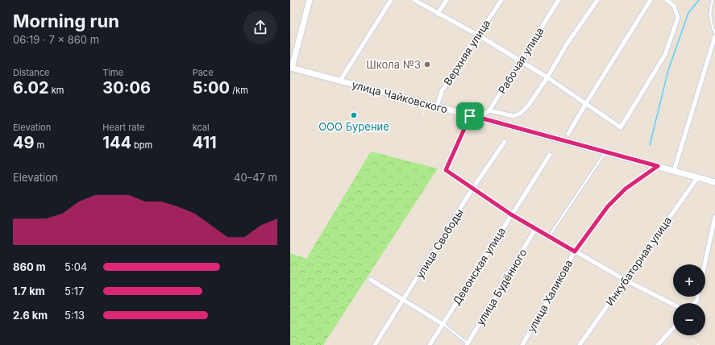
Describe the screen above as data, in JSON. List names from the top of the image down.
{
  "streets": {
    "main road": ["улица Чайковского"],
    "street": [
      "Верхняя улица",
      "Рабочая улица",
      "улица Свободы",
      "Инкубаторная улица",
      "Девонская улица",
      "улица Будённого",
      "улица Халикова"
    ]
  },
  "crossings": [
    ["Верхняя улица", "улица Чайковского"],
    ["Рабочая улица", "улица Чайковского"],
    ["улица Чайковского", "Инкубаторная улица"],
    ["улица Чайковского", "улица Халикова"]
  ],
  "places": ["Школа №3", "ООО Бурение"],
  "page": {
    "heading": ["Morning run", "06:19 · 7 × 860 m"],
    "stats": [
      ["Distance", "6.02 km"],
      ["Time", "30:06"],
      ["Pace", "5:00 /km"],
      ["Elevation", "49 m"],
      ["Heart rate", "144 bpm"],
      ["kcal", "411"]
    ],
    "chart": ["Elevation", "40–47 m"],
    "list": [
      {
        "name": "860 m",
        "note": "5:04"
      },
      {
        "name": "1.7 km",
        "note": "5:17"
      },
      {
        "name": "2.6 km",
        "note": "5:13"
      }
    ],
    "map_buttons": ["+", "−"]
  }
}
